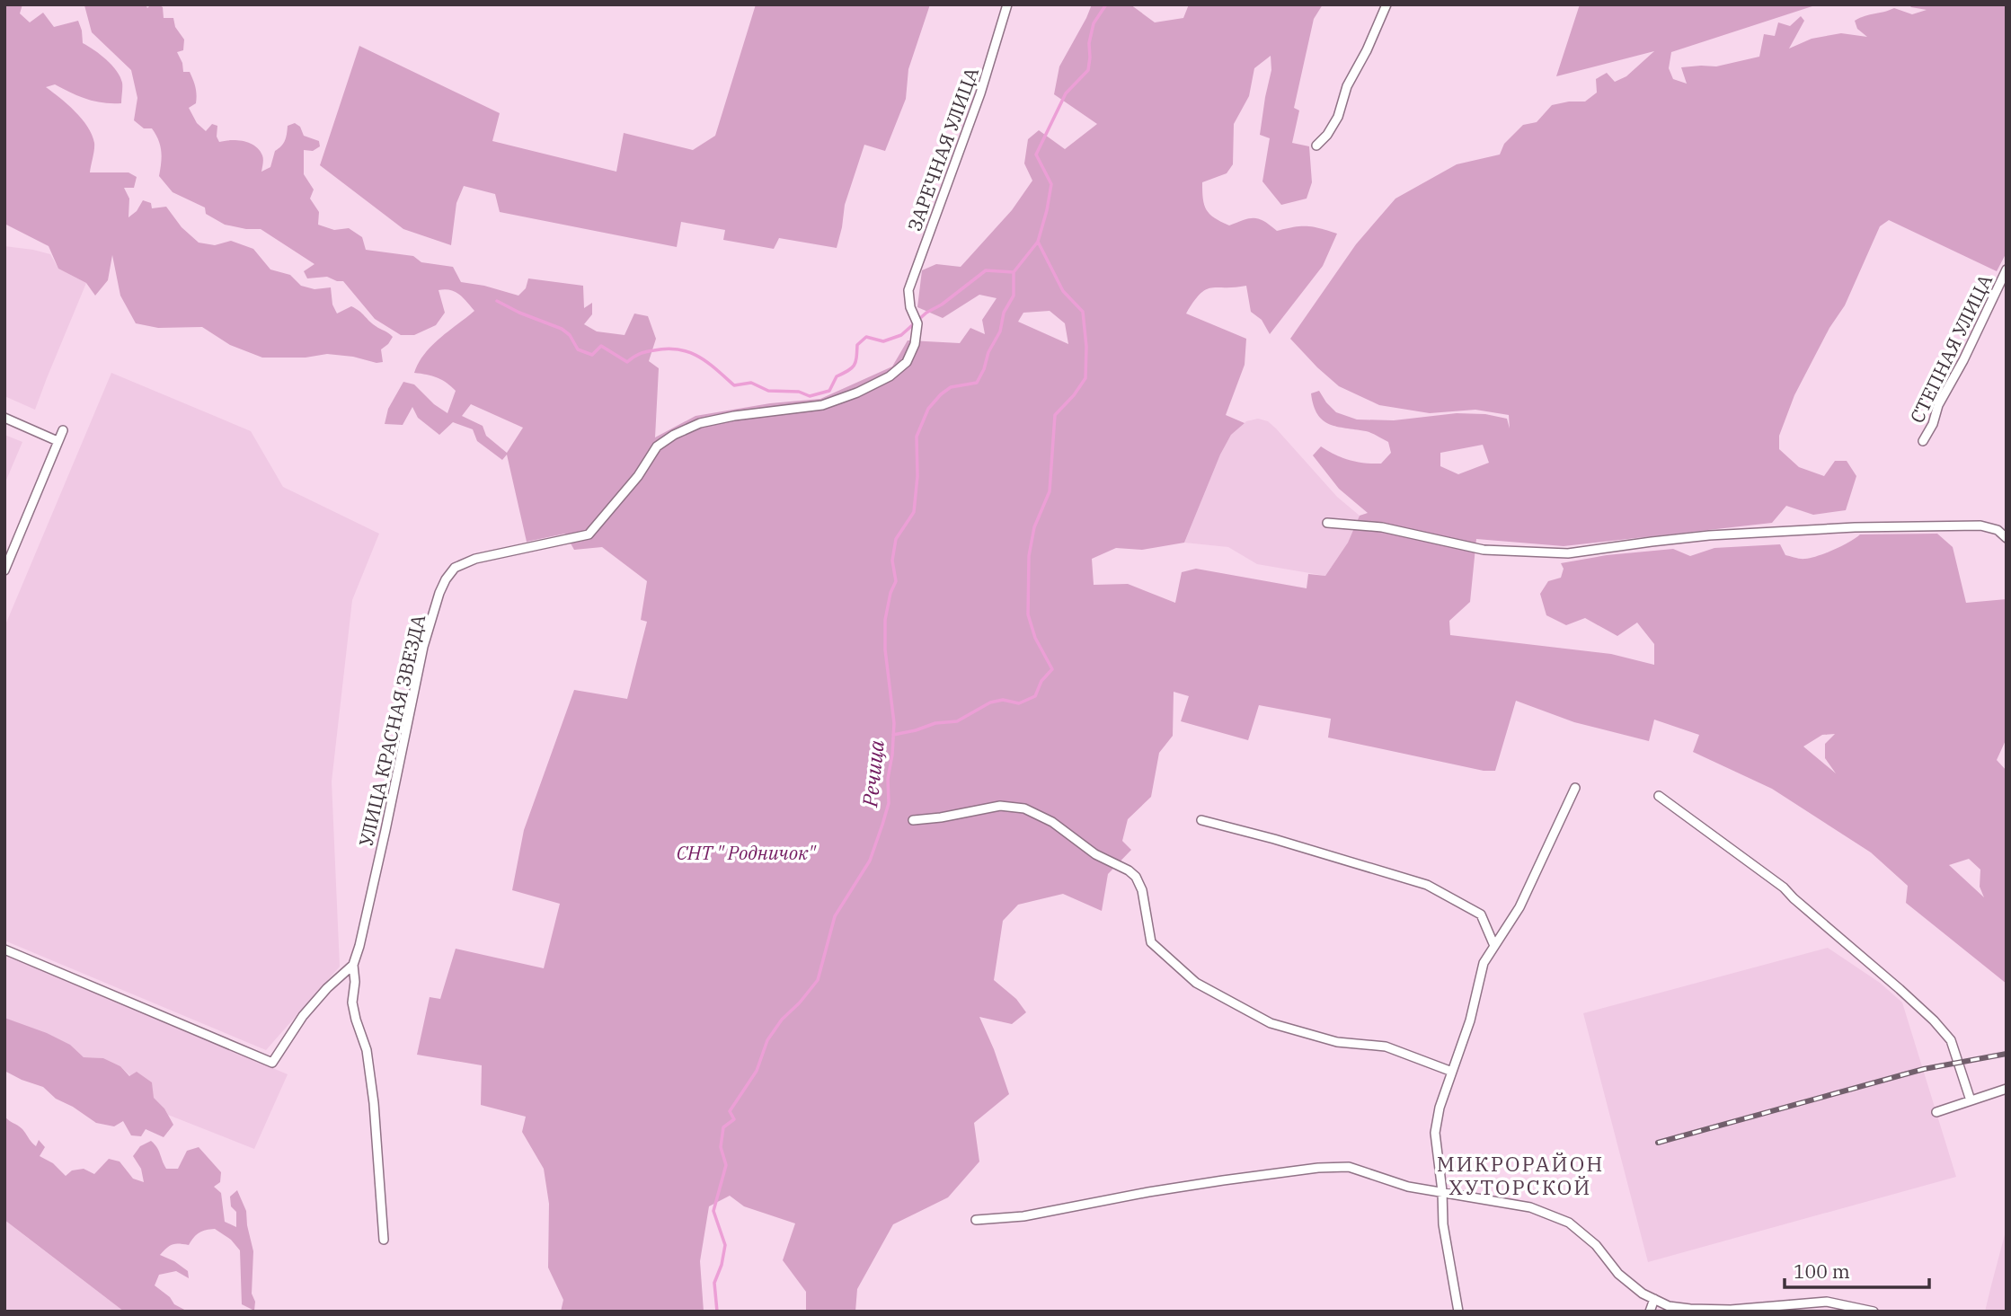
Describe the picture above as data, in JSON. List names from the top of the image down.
{
  "streets": {
    "street": ["ЗАРЕЧНАЯ УЛИЦА", "СТЕПНАЯ УЛИЦА", "УЛИЦА КРАСНАЯ ЗВЕЗДА"]
  },
  "crossings": [
    ["ЗАРЕЧНАЯ УЛИЦА", "УЛИЦА КРАСНАЯ ЗВЕЗДА"]
  ],
  "districts": ["МИКРОРАЙОН ХУТОРСКОЙ"],
  "water": ["Речица"],
  "parks": ["СНТ \" Родничок\""],
  "scale_bar": "100 m"
}
